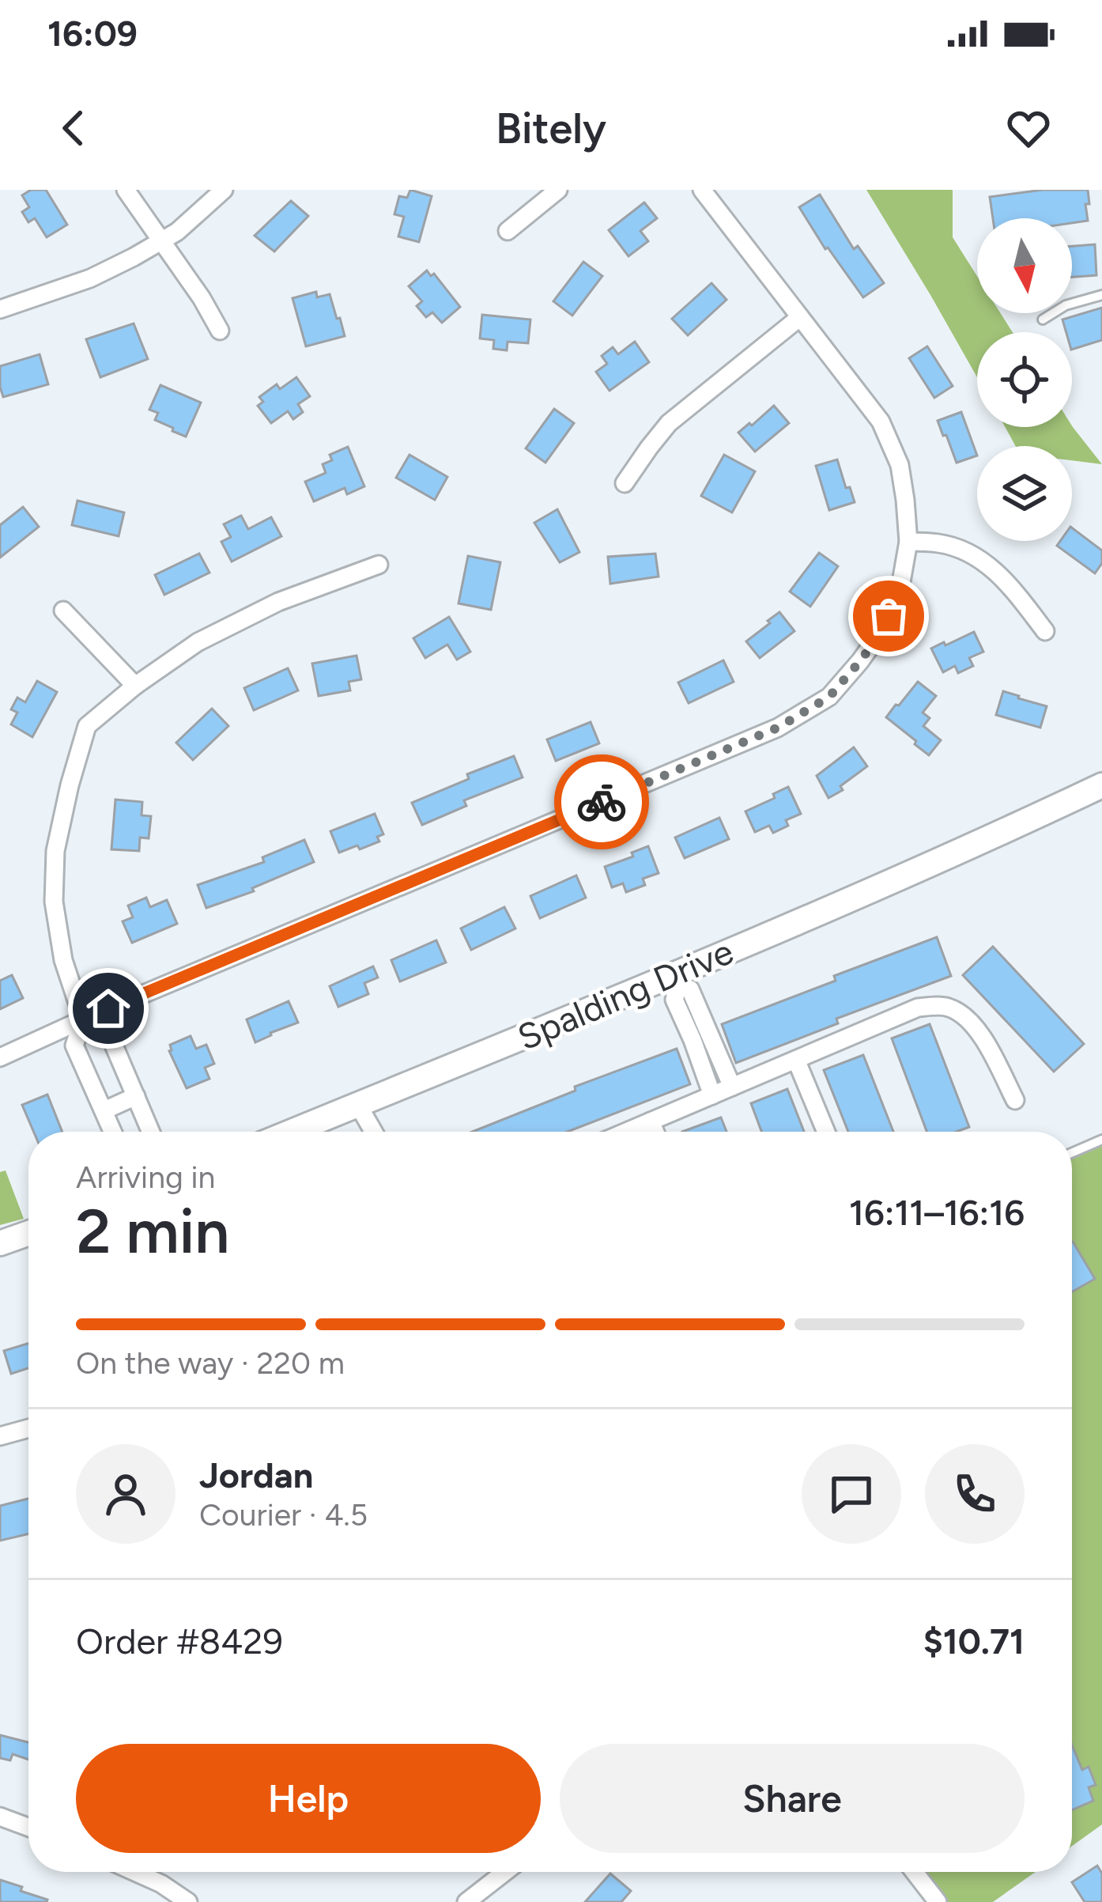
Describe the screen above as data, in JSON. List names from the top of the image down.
{
  "streets": {
    "main road": ["Spalding Drive"]
  },
  "north": "bottom",
  "page": {
    "status": "16:09",
    "header": "Bitely",
    "heading": ["2 min", "Arriving in", "16:11–16:16"],
    "panel": [
      "Jordan",
      "Courier · 4.5",
      "Order #8429",
      "$10.71"
    ],
    "bar": "On the way · 220 m",
    "buttons": ["Help", "Share"]
  }
}
